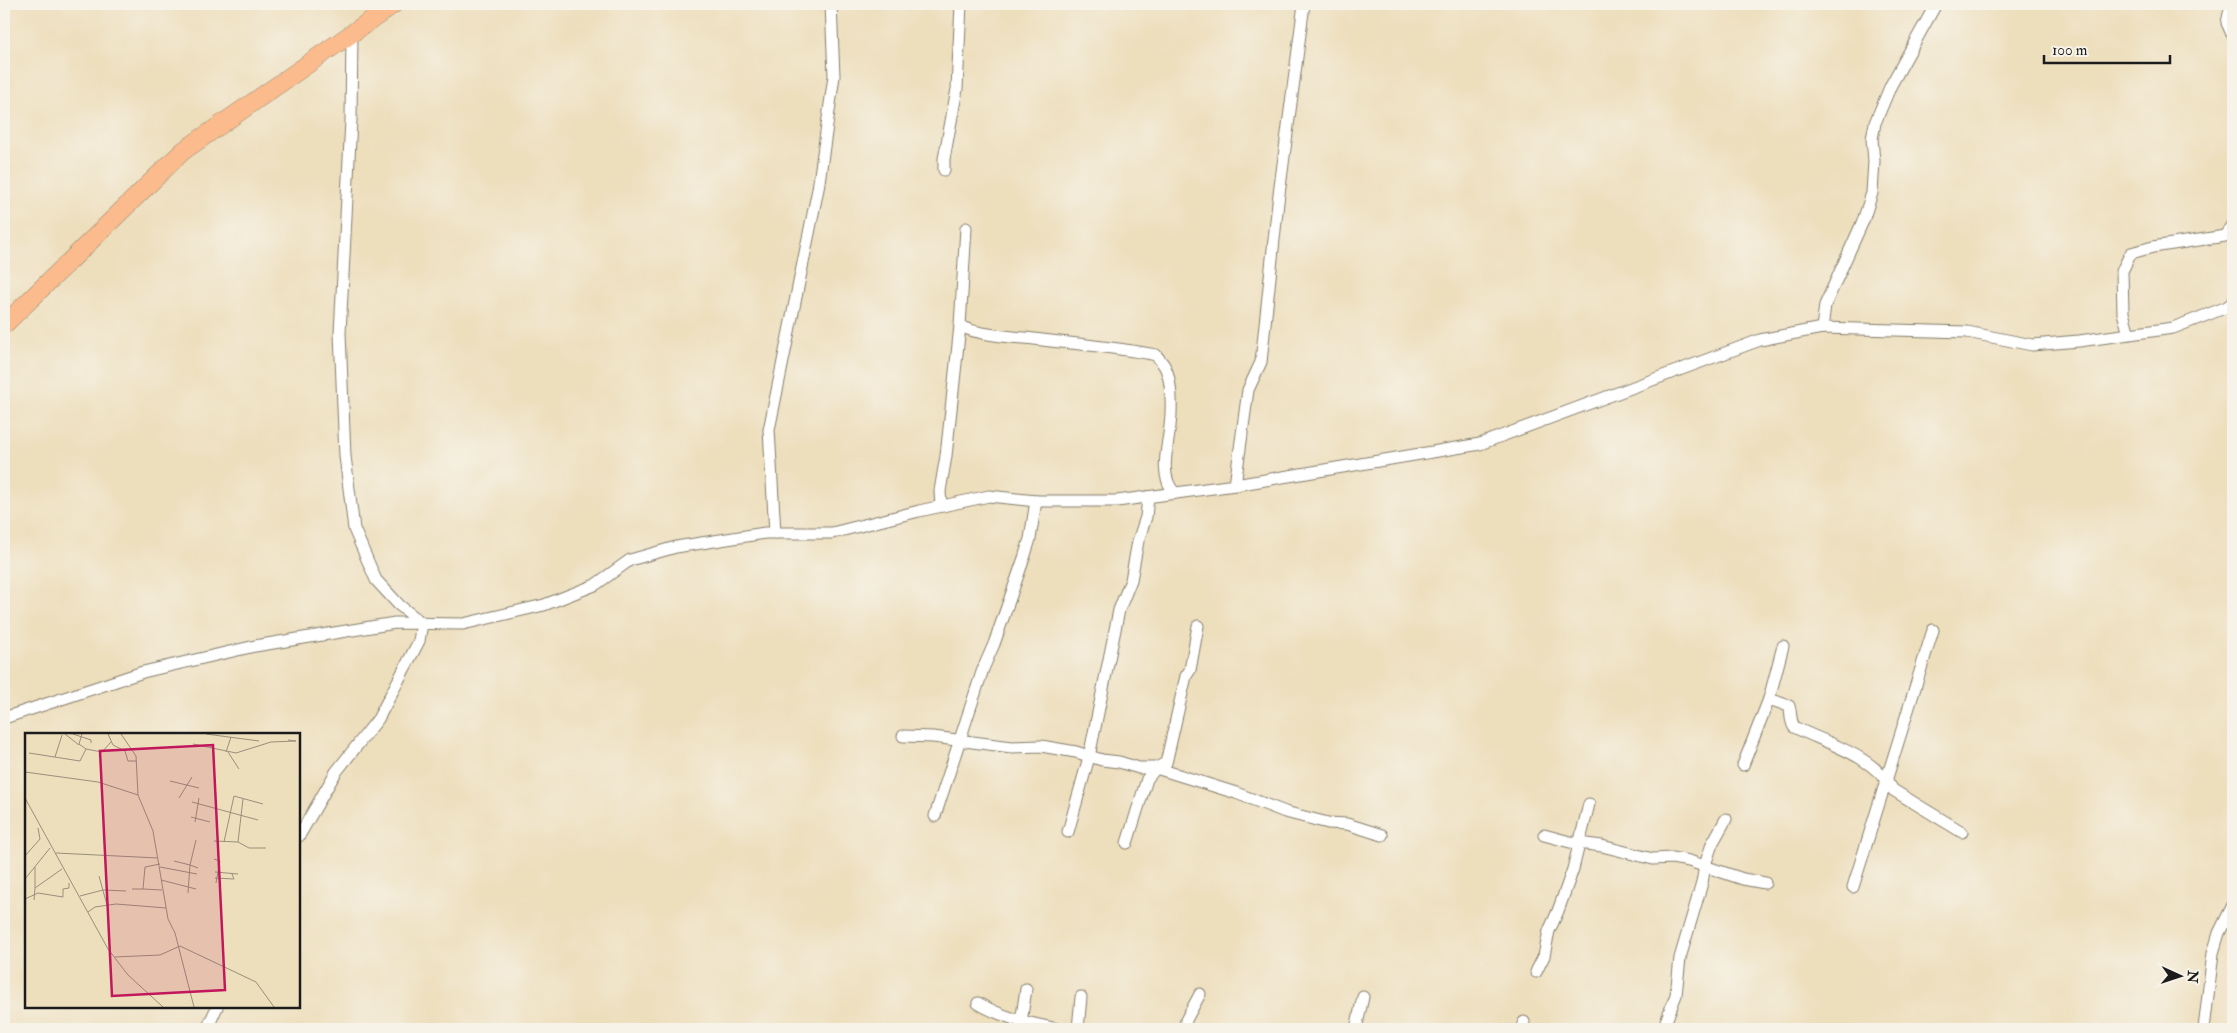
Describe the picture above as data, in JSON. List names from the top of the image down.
{
  "scale_bar": "100 m",
  "north": "right"
}
